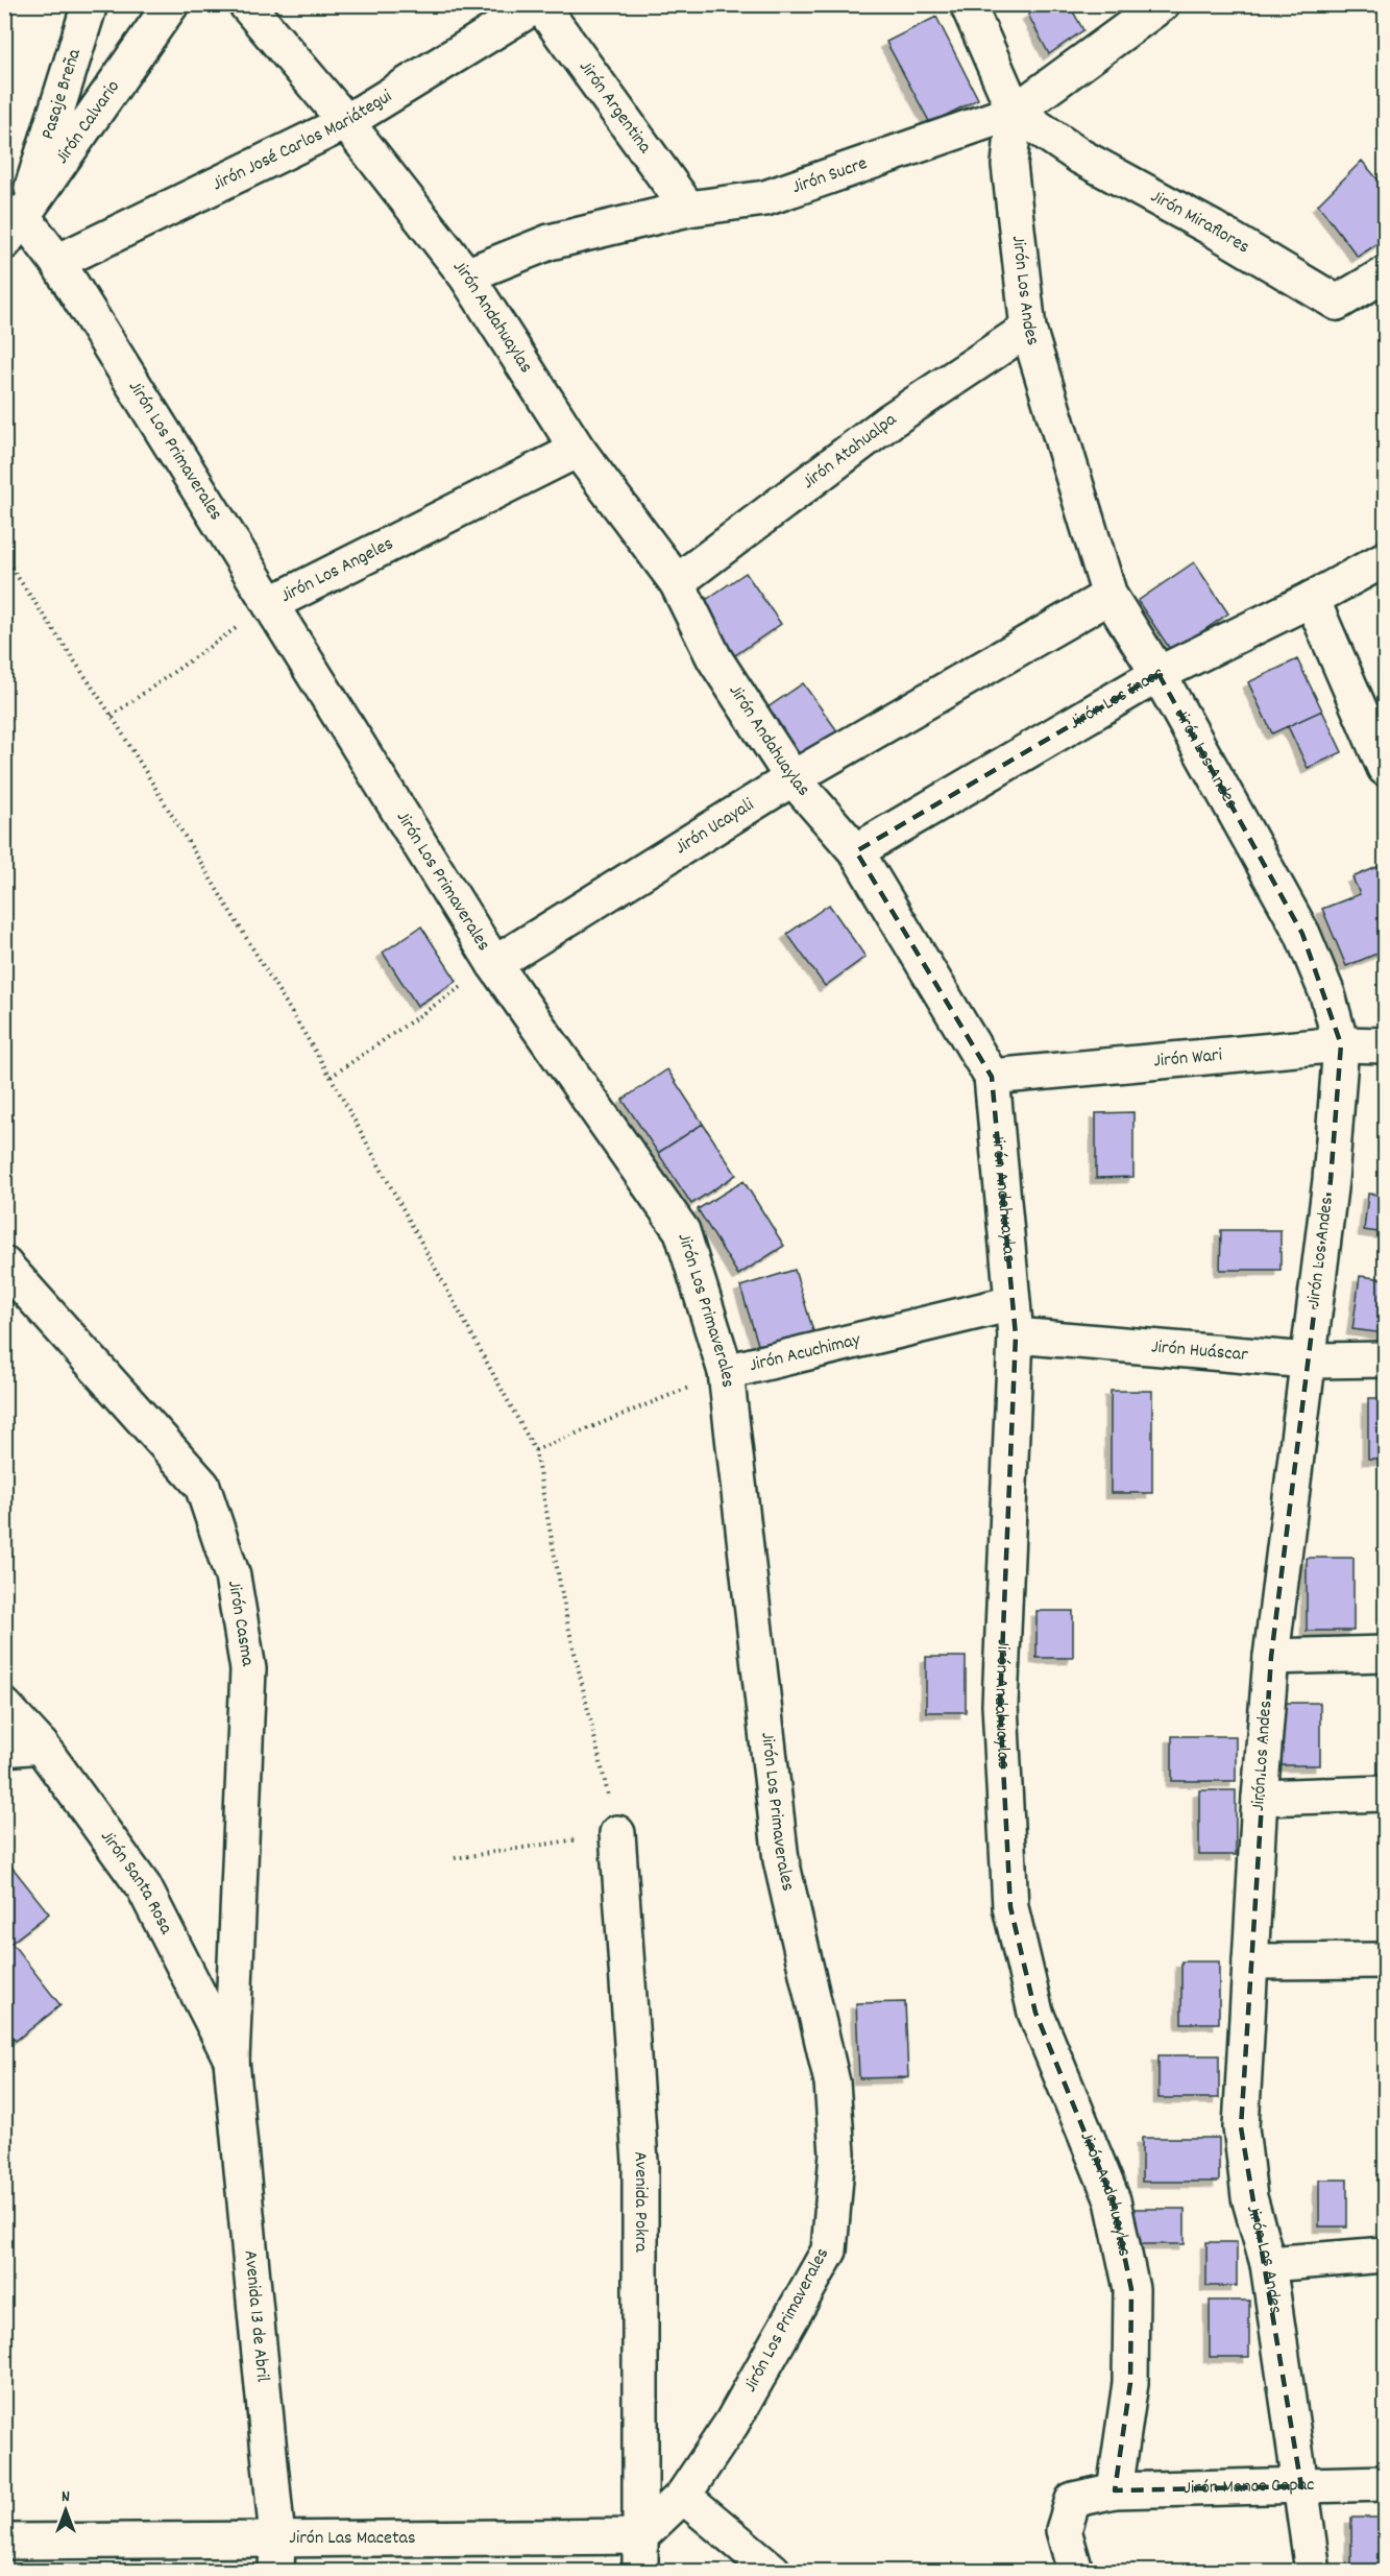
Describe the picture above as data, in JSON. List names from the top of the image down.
{
  "streets": {
    "street": [
      "Pasaje Breña",
      "Jirón Argentina",
      "Jirón Calvario",
      "Jirón José Carlos Mariátegui",
      "Jirón Sucre",
      "Jirón Miraflores",
      "Jirón Los Andes",
      "Jirón Andahuaylas",
      "Jirón Los Primaverales",
      "Jirón Atahualpa",
      "Jirón Los Angeles",
      "Jirón Los Incas",
      "Jirón Ucayali",
      "Jirón Wari",
      "Jirón Huáscar",
      "Jirón Acuchimay",
      "Jirón Casma",
      "Jirón Santa Rosa",
      "Avenida Pokra",
      "Avenida 13 de Abril",
      "Jirón Manco Capac",
      "Jirón Las Macetas"
    ]
  },
  "crossings": [
    ["Pasaje Breña", "Jirón Calvario"],
    ["Pasaje Breña", "Jirón Los Primaverales"],
    ["Jirón Argentina", "Jirón José Carlos Mariátegui"],
    ["Jirón Argentina", "Jirón Sucre"],
    ["Jirón Calvario", "Jirón Los Primaverales"],
    ["Jirón José Carlos Mariátegui", "Jirón Andahuaylas"],
    ["Jirón José Carlos Mariátegui", "Jirón Los Primaverales"],
    ["Jirón Sucre", "Jirón Miraflores"],
    ["Jirón Sucre", "Jirón Los Andes"],
    ["Jirón Sucre", "Jirón Andahuaylas"],
    ["Jirón Miraflores", "Jirón Los Andes"],
    ["Jirón Los Andes", "Jirón Atahualpa"],
    ["Jirón Los Andes", "Jirón Los Incas"],
    ["Jirón Los Andes", "Jirón Ucayali"],
    ["Jirón Los Andes", "Jirón Wari"],
    ["Jirón Los Andes", "Jirón Huáscar"],
    ["Jirón Los Andes", "Jirón Manco Capac"],
    ["Jirón Andahuaylas", "Jirón Atahualpa"],
    ["Jirón Andahuaylas", "Jirón Los Angeles"],
    ["Jirón Andahuaylas", "Jirón Los Incas"],
    ["Jirón Andahuaylas", "Jirón Ucayali"],
    ["Jirón Andahuaylas", "Jirón Wari"],
    ["Jirón Andahuaylas", "Jirón Huáscar"],
    ["Jirón Andahuaylas", "Jirón Acuchimay"],
    ["Jirón Andahuaylas", "Jirón Manco Capac"],
    ["Jirón Los Primaverales", "Jirón Los Angeles"],
    ["Jirón Los Primaverales", "Jirón Ucayali"],
    ["Jirón Los Primaverales", "Jirón Acuchimay"],
    ["Jirón Huáscar", "Jirón Acuchimay"],
    ["Jirón Casma", "Jirón Santa Rosa"],
    ["Jirón Casma", "Avenida 13 de Abril"],
    ["Jirón Santa Rosa", "Avenida 13 de Abril"],
    ["Avenida Pokra", "Jirón Las Macetas"],
    ["Avenida 13 de Abril", "Jirón Las Macetas"]
  ],
  "north": "top"
}
